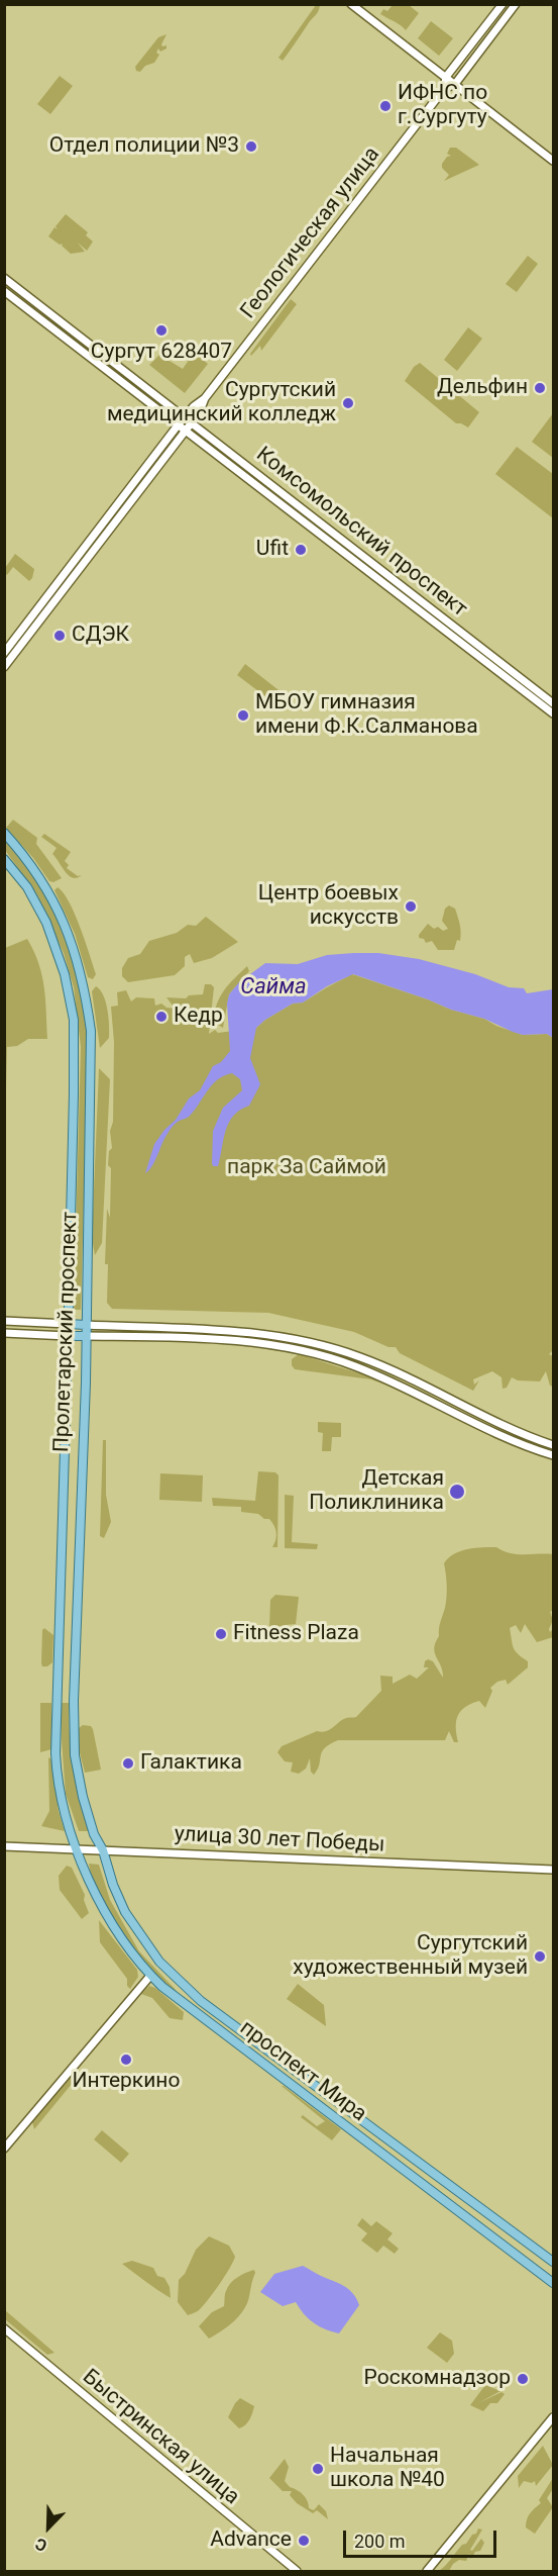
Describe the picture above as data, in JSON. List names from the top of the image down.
{
  "streets": {
    "main road": [
      "Геологическая улица",
      "Комсомольский проспект",
      "Пролетарский проспект",
      "улица 30 лет Победы",
      "проспект Мира",
      "Быстринская улица"
    ]
  },
  "crossings": [
    ["Геологическая улица", "Комсомольский проспект"],
    ["Пролетарский проспект", "улица 30 лет Победы"],
    ["Пролетарский проспект", "проспект Мира"],
    ["улица 30 лет Победы", "проспект Мира"]
  ],
  "water": ["Сайма"],
  "parks": ["парк За Саймой"],
  "places": [
    "ИФНС по г.Сургуту",
    "Отдел полиции №3",
    "Сургут 628407",
    "Дельфин",
    "Сургутский медицинский колледж",
    "Ufit",
    "СДЭК",
    "МБОУ гимназия имени Ф.К.Салманова",
    "Центр боевых искусств",
    "Кедр",
    "Детская Поликлиника",
    "Fitness Plaza",
    "Галактика",
    "Сургутский художественный музей",
    "Интеркино",
    "Роскомнадзор",
    "Начальная школа №40",
    "Advance"
  ],
  "scale_bar": "200 m",
  "north": "bottom left"
}
